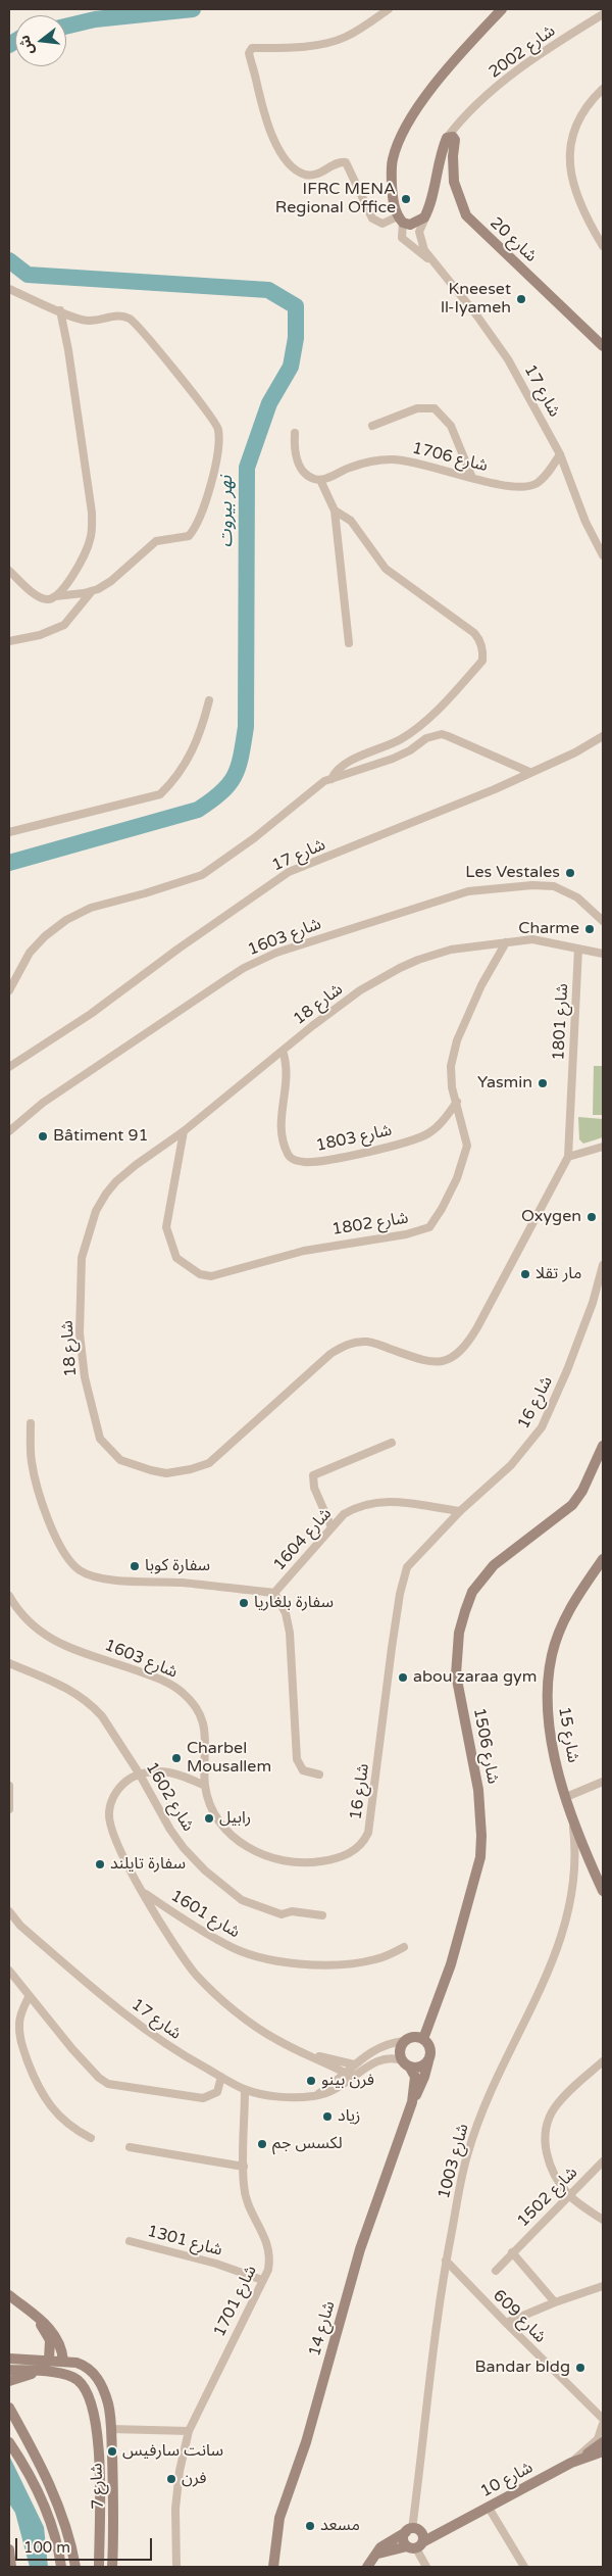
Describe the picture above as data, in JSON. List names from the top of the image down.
{
  "streets": {
    "street": [
      "شارع 2002",
      "شارع 20",
      "شارع 17",
      "شارع 1706",
      "شارع 1603",
      "شارع 18",
      "شارع 1801",
      "شارع 1803",
      "شارع 1802",
      "شارع 16",
      "شارع 1604",
      "شارع 15",
      "شارع 1506",
      "شارع 1602",
      "شارع 1601",
      "شارع 1003",
      "شارع 1502",
      "شارع 1301",
      "شارع 1701",
      "شارع 609",
      "شارع 14",
      "شارع 10",
      "شارع 7"
    ]
  },
  "crossings": [
    ["شارع 2002", "شارع 20"],
    ["شارع 17", "شارع 1706"],
    ["شارع 17", "شارع 1506"],
    ["شارع 17", "شارع 1701"],
    ["شارع 1603", "شارع 16"],
    ["شارع 18", "شارع 1801"],
    ["شارع 18", "شارع 1803"],
    ["شارع 18", "شارع 1802"],
    ["شارع 1803", "شارع 1802"],
    ["شارع 16", "شارع 1604"],
    ["شارع 15", "شارع 1003"],
    ["شارع 1003", "شارع 609"],
    ["شارع 1003", "شارع 10"],
    ["شارع 1301", "شارع 1701"],
    ["شارع 609", "شارع 10"]
  ],
  "water": ["نهر بيروت"],
  "places": [
    "IFRC MENA Regional Office",
    "Kneeset Il-Iyameh",
    "Les Vestales",
    "Charme",
    "Yasmin",
    "Bâtiment 91",
    "Oxygen",
    "مار تقلا",
    "سفارة كوبا",
    "سفارة بلغاريا",
    "abou zaraa gym",
    "Charbel Mousallem",
    "رابيل",
    "سفارة تايلند",
    "فرن بينو",
    "زياد",
    "لكسس جم",
    "Bandar bldg",
    "سانت سارفيس",
    "فرن",
    "مسعد"
  ],
  "scale_bar": "100 m",
  "north": "left"
}
